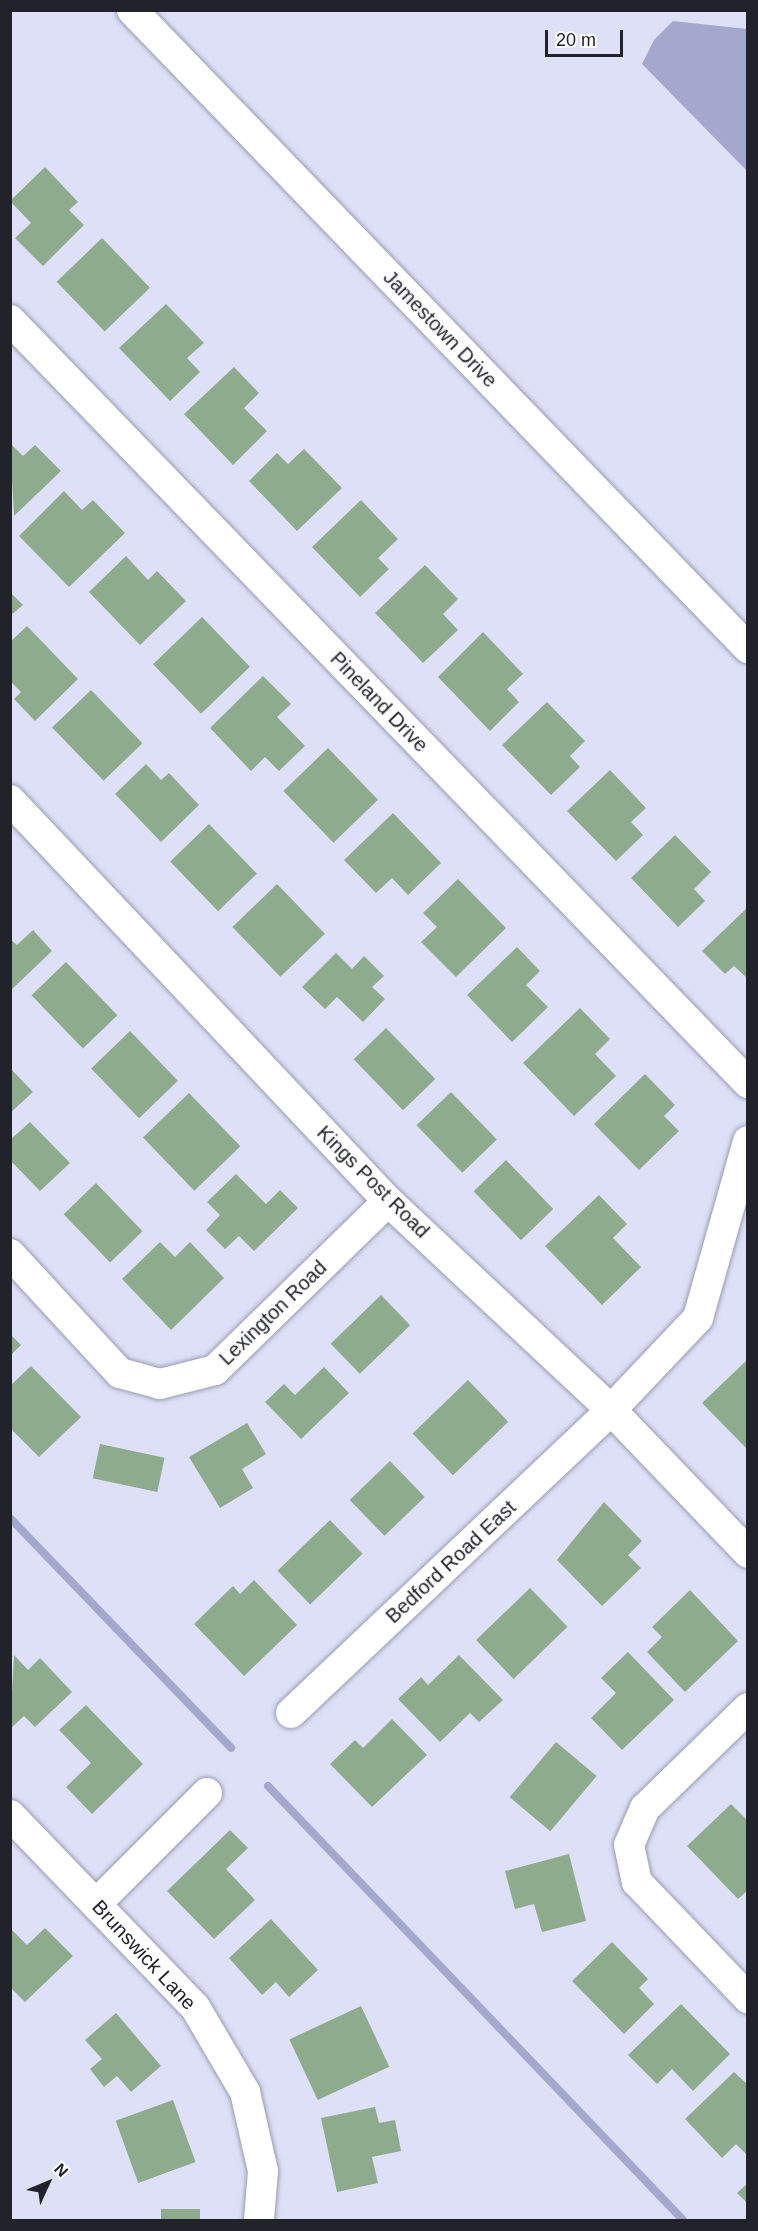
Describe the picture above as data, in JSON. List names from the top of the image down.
{
  "streets": {
    "street": [
      "Jamestown Drive",
      "Pineland Drive",
      "Kings Post Road",
      "Lexington Road",
      "Bedford Road East",
      "Brunswick Lane"
    ]
  },
  "crossings": [
    ["Kings Post Road", "Lexington Road"],
    ["Kings Post Road", "Bedford Road East"]
  ],
  "scale_bar": "20 m",
  "north": "top right"
}
